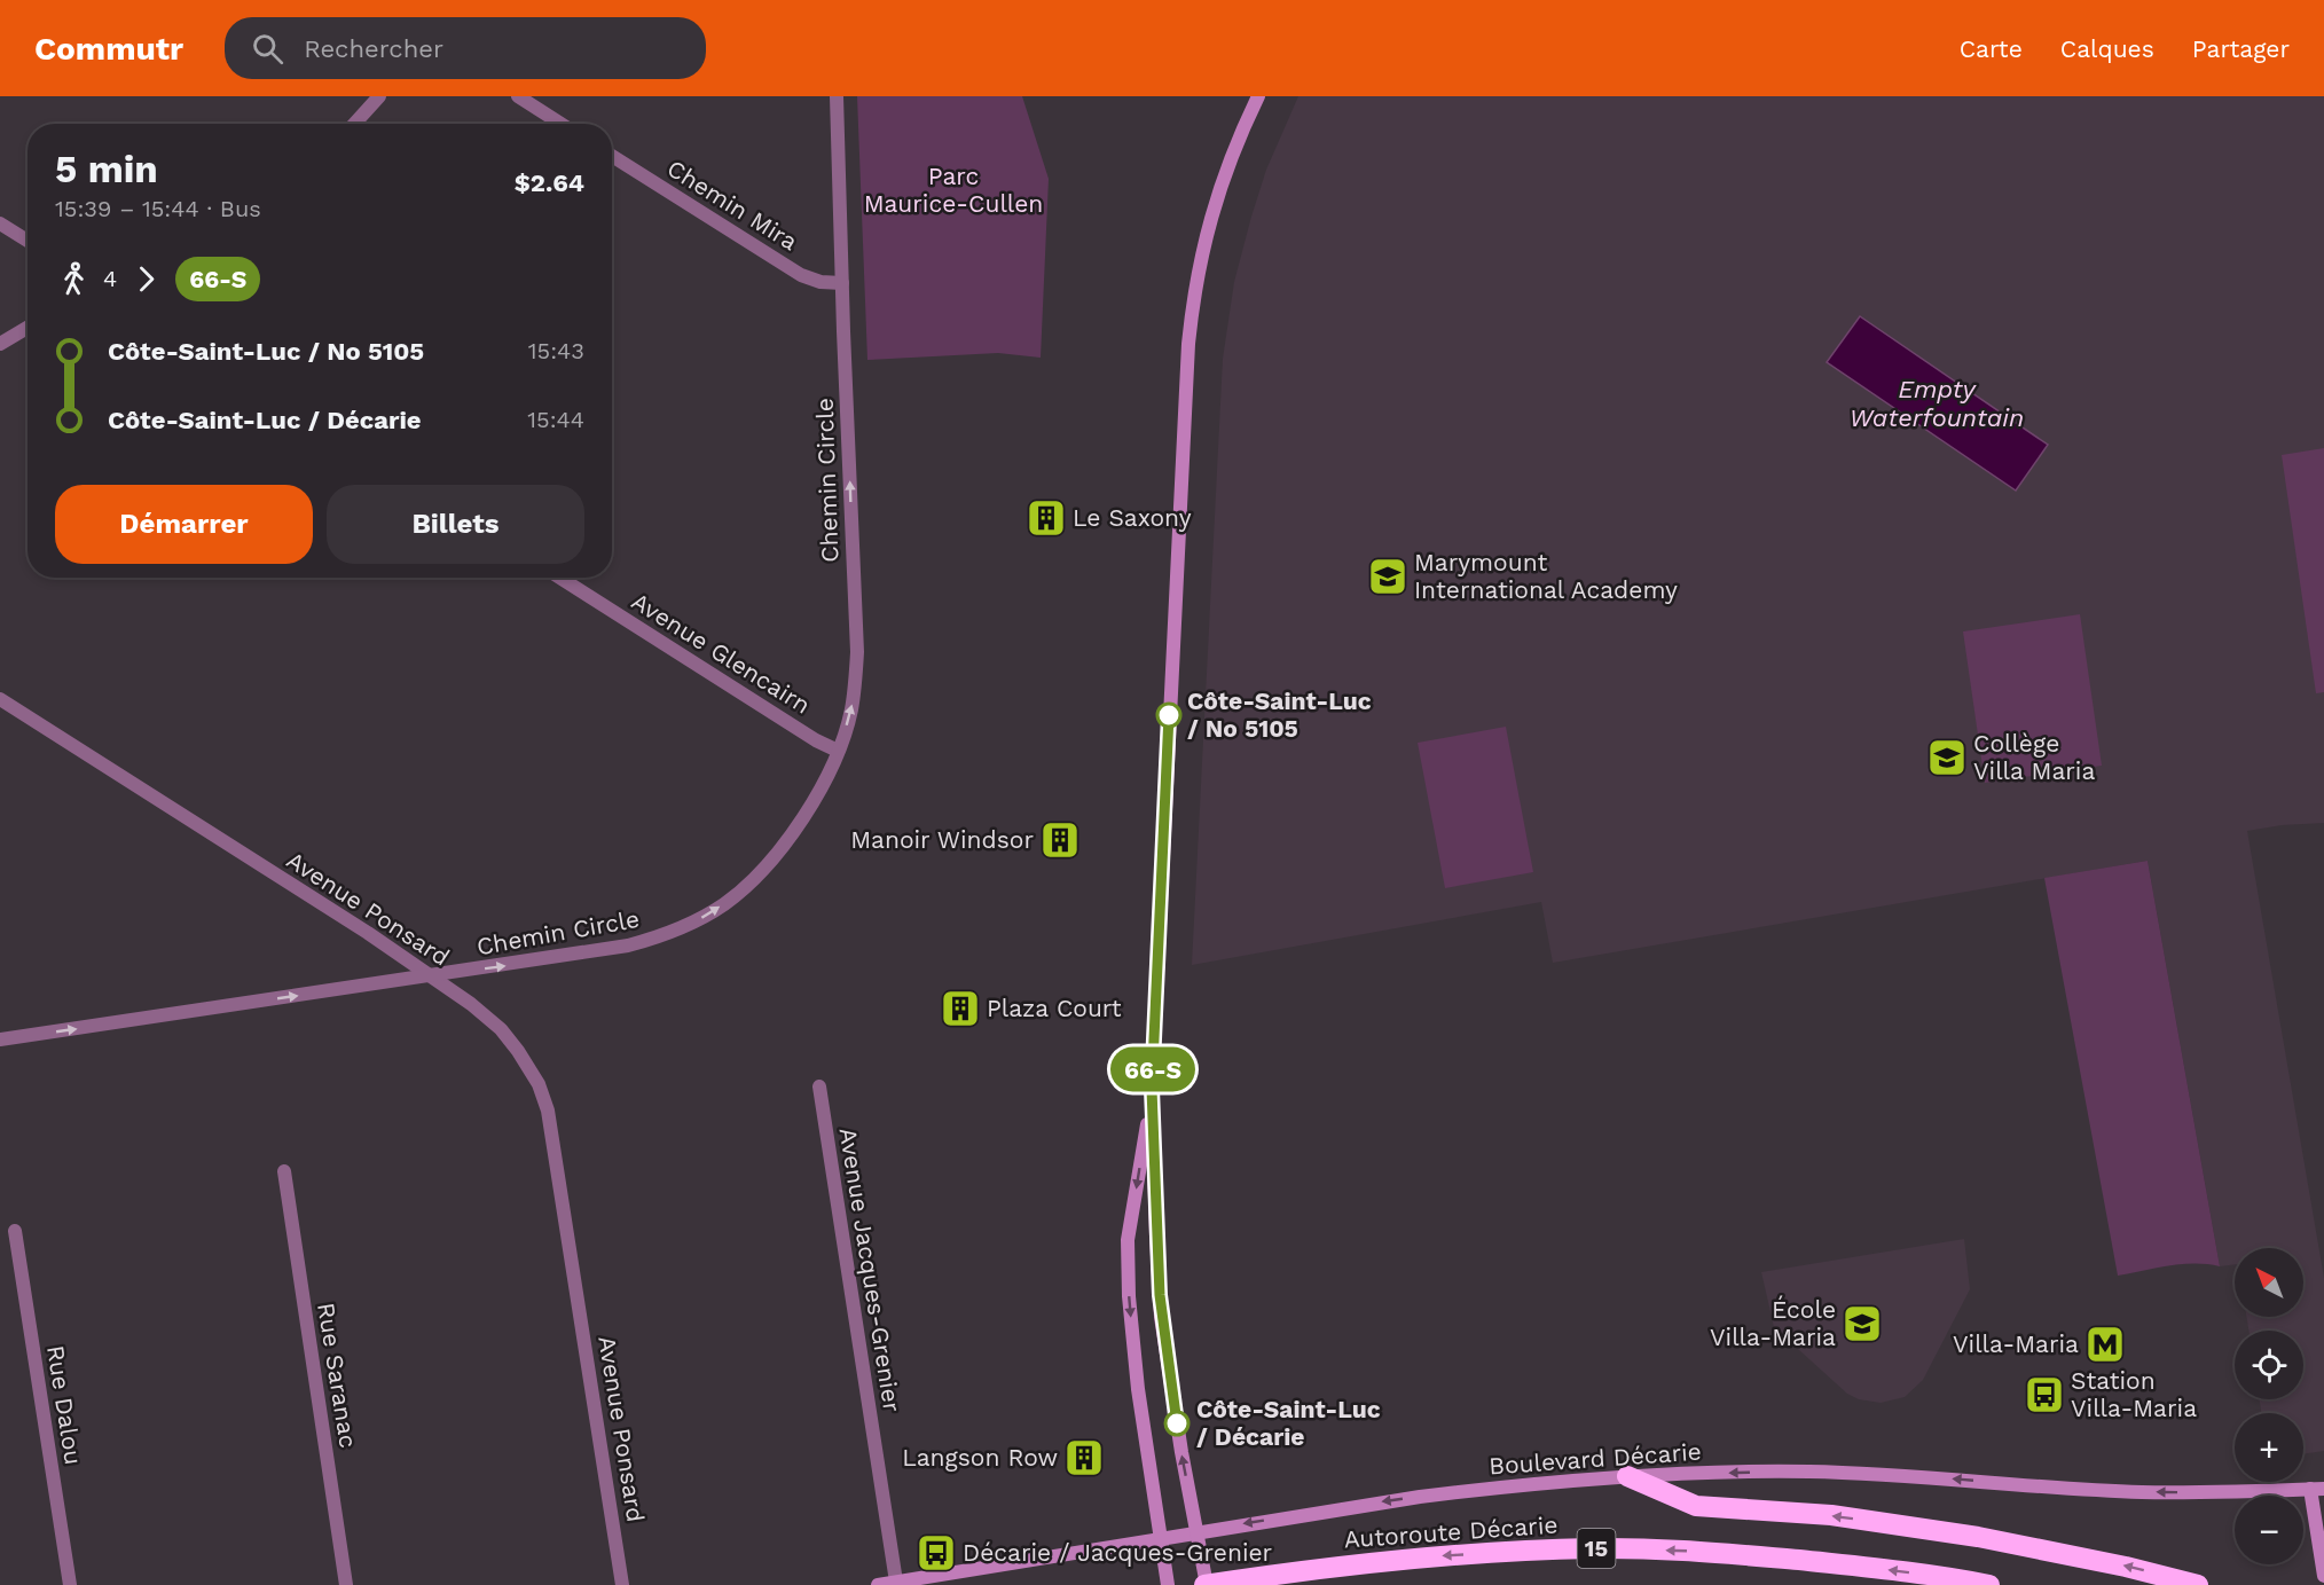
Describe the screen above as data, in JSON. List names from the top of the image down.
{
  "streets": {
    "highway": ["Autoroute Décarie", "15"],
    "main road": ["Boulevard Décarie"],
    "street": [
      "Chemin Mira",
      "Chemin Circle",
      "Avenue Glencairn",
      "Avenue Ponsard",
      "Avenue Jacques-Grenier",
      "Rue Saranac",
      "Rue Dalou"
    ]
  },
  "crossings": [
    ["Chemin Mira", "Chemin Circle"],
    ["Chemin Circle", "Avenue Glencairn"],
    ["Chemin Circle", "Avenue Ponsard"],
    ["Avenue Jacques-Grenier", "Boulevard Décarie"]
  ],
  "one_way": ["Chemin Circle", "Boulevard Décarie"],
  "water": ["Empty Waterfountain"],
  "parks": ["Parc Maurice-Cullen"],
  "places": {
    "building": [
      "Le Saxony",
      "Manoir Windsor",
      "Plaza Court",
      "Langson Row"
    ],
    "school or university": ["Marymount International Academy", "Collège Villa Maria", "École Villa-Maria"],
    "other": ["Côte-Saint-Luc / No 5105", "Côte-Saint-Luc / Décarie"],
    "metro station": ["Villa-Maria"],
    "bus stop": ["Station Villa-Maria", "Décarie / Jacques-Grenier"]
  },
  "lines": ["bus line 66-S"],
  "north": "top left",
  "page": {
    "header": "Commutr",
    "search": "Rechercher",
    "nav": ["Carte", "Calques", "Partager"],
    "on_map": "66-S",
    "heading": ["5 min", "15:39 – 15:44 · Bus", "$2.64"],
    "legs": ["4", "66-S"],
    "list": [
      {
        "name": "Côte-Saint-Luc / No 5105",
        "value": "15:43"
      },
      {
        "name": "Côte-Saint-Luc / Décarie",
        "value": "15:44"
      }
    ],
    "buttons": ["Démarrer", "Billets"],
    "map_buttons": ["+", "−"]
  }
}
